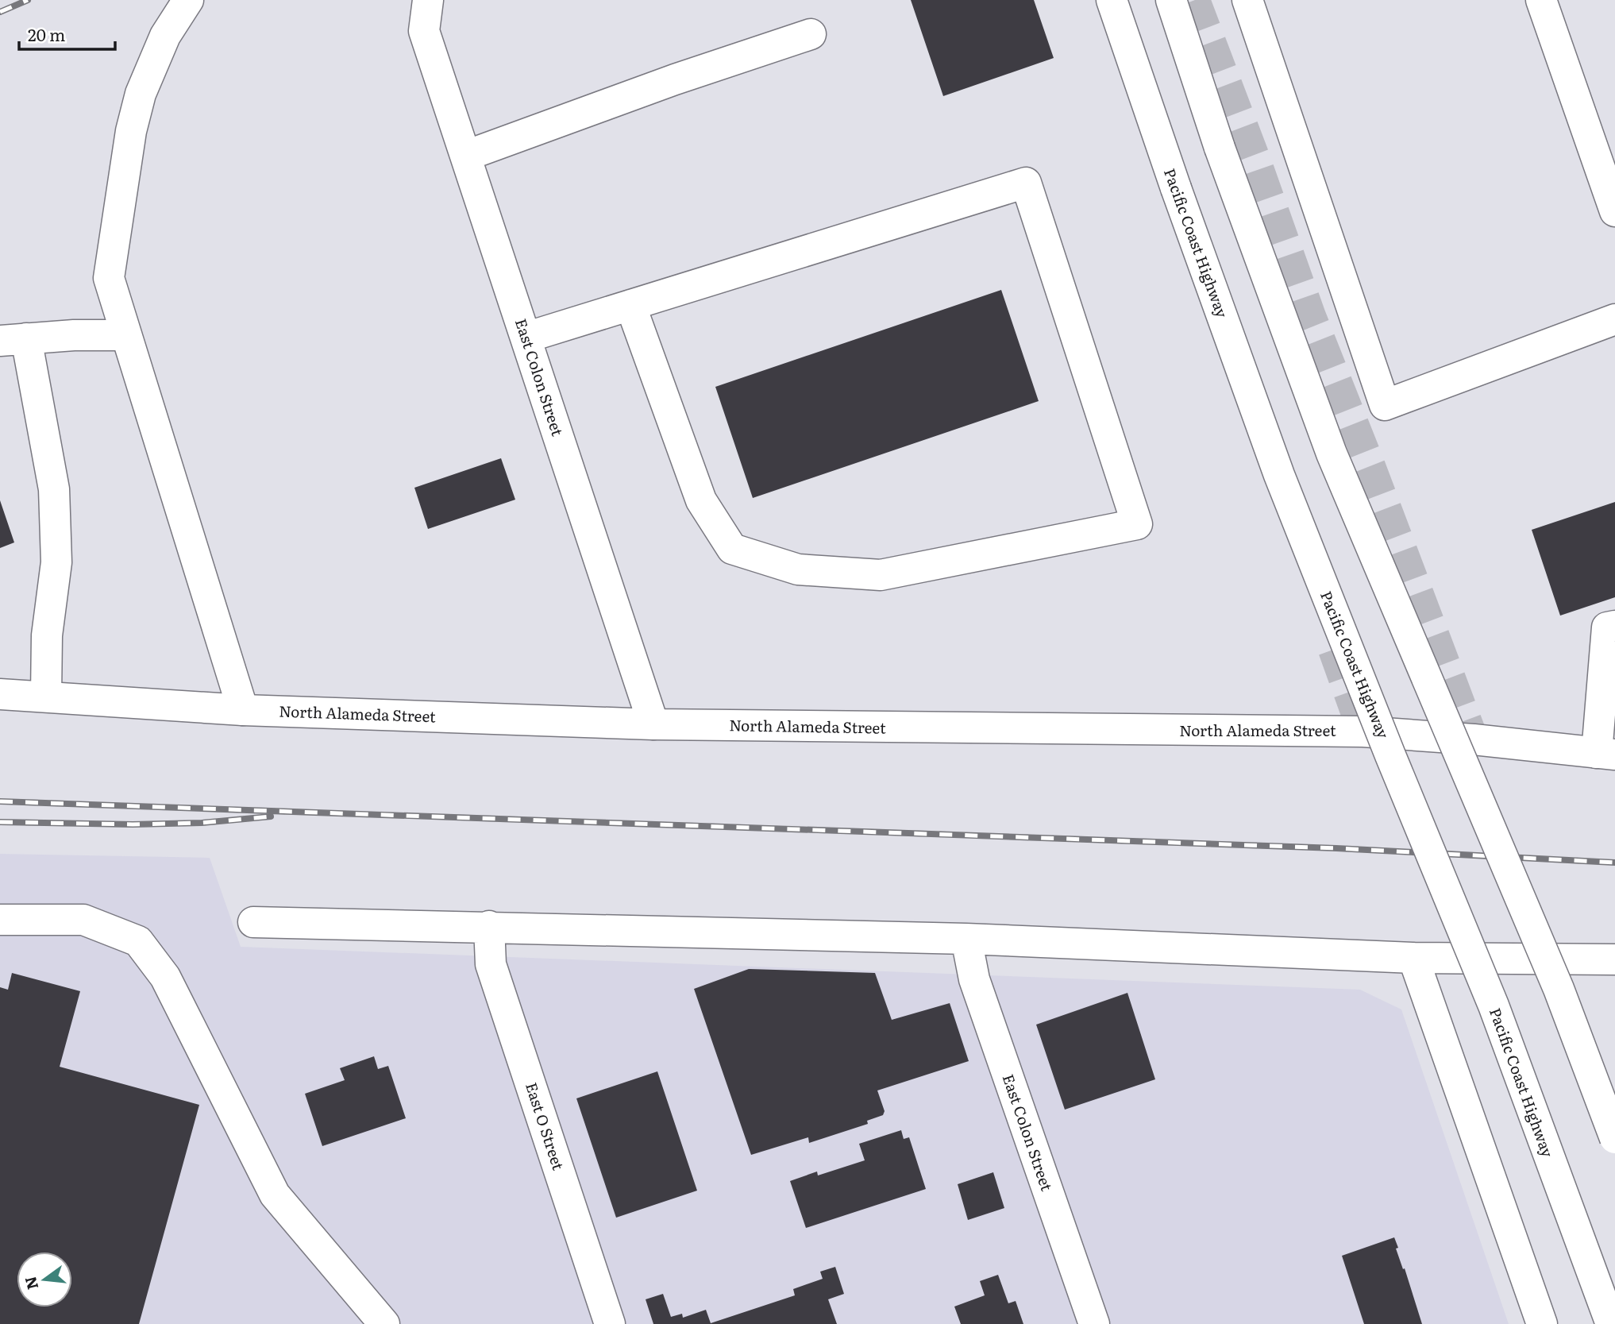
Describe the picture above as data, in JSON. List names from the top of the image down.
{
  "streets": {
    "main road": [
      "Pacific Coast Highway",
      "East Colon Street",
      "North Alameda Street",
      "East O Street"
    ]
  },
  "crossings": [
    ["East Colon Street", "North Alameda Street"]
  ],
  "scale_bar": "20 m",
  "north": "left"
}
